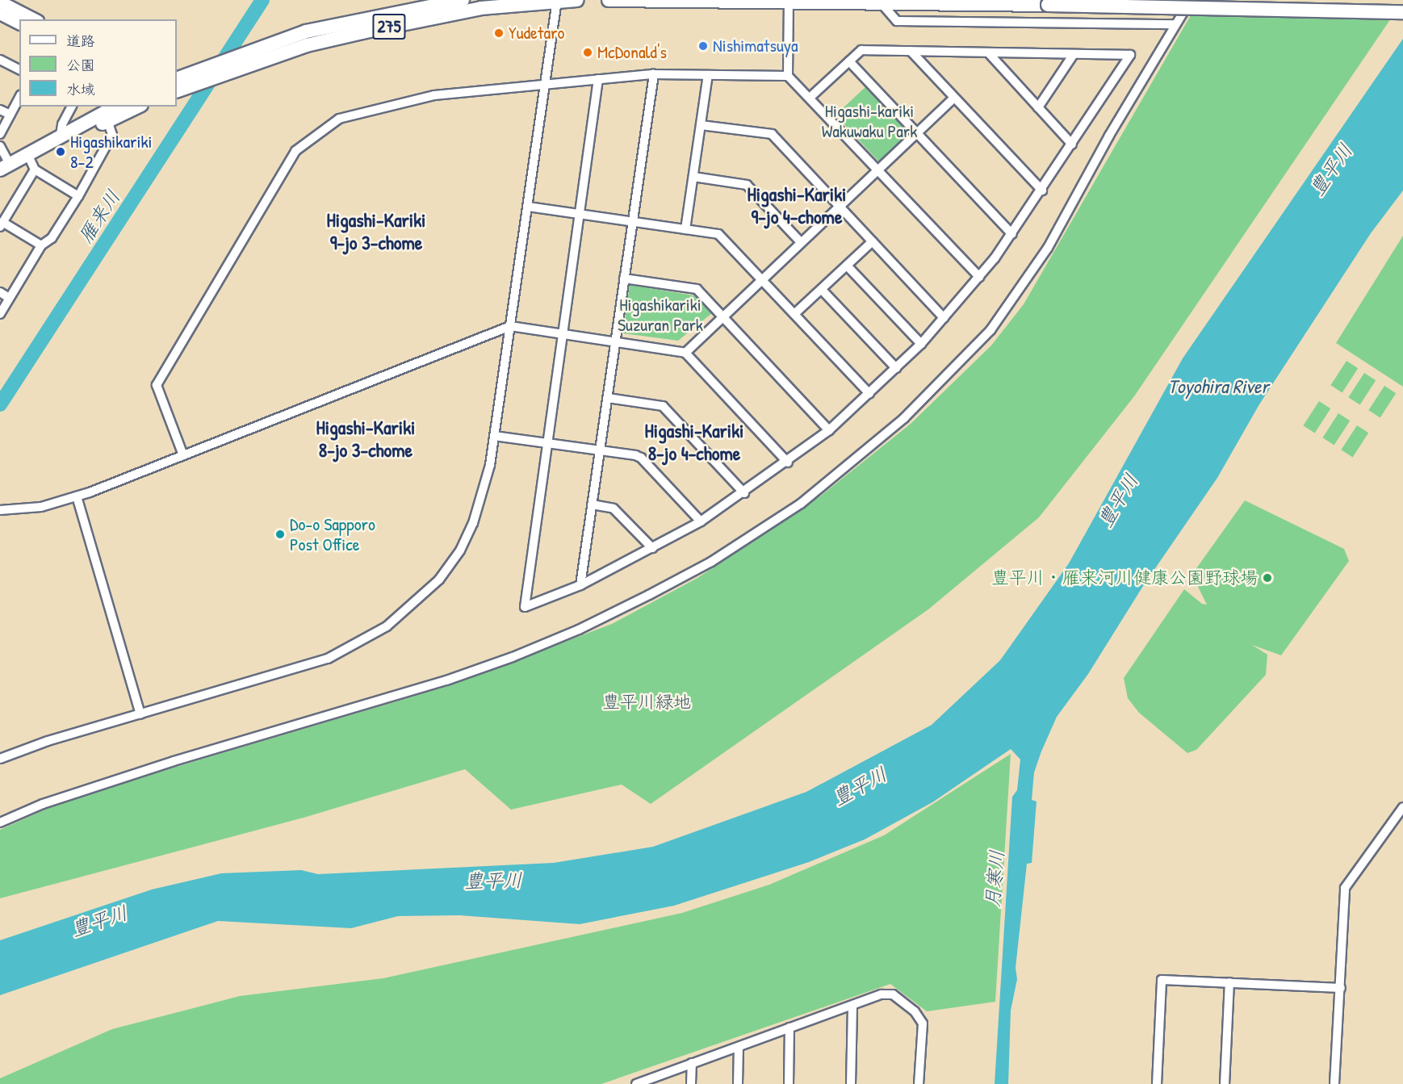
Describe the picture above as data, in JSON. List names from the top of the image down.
{
  "streets": {
    "highway": ["275"]
  },
  "districts": [
    "Higashi-Kariki 9-jo 4-chome",
    "Higashi-Kariki 9-jo 3-chome",
    "Higashi-Kariki 8-jo 3-chome",
    "Higashi-Kariki 8-jo 4-chome"
  ],
  "water": [
    "豊平川",
    "雁来川",
    "Toyohira River",
    "月寒川"
  ],
  "parks": ["Higashi-kariki Wakuwaku Park", "Higashikariki Suzuran Park", "豊平川緑地"],
  "places": [
    "Yudetaro",
    "Nishimatsuya",
    "McDonald's",
    "Higashikariki 8-2",
    "Do-o Sapporo Post Office",
    "豊平川・雁来河川健康公園野球場"
  ],
  "legend": ["道路", "公園", "水域"]
}
